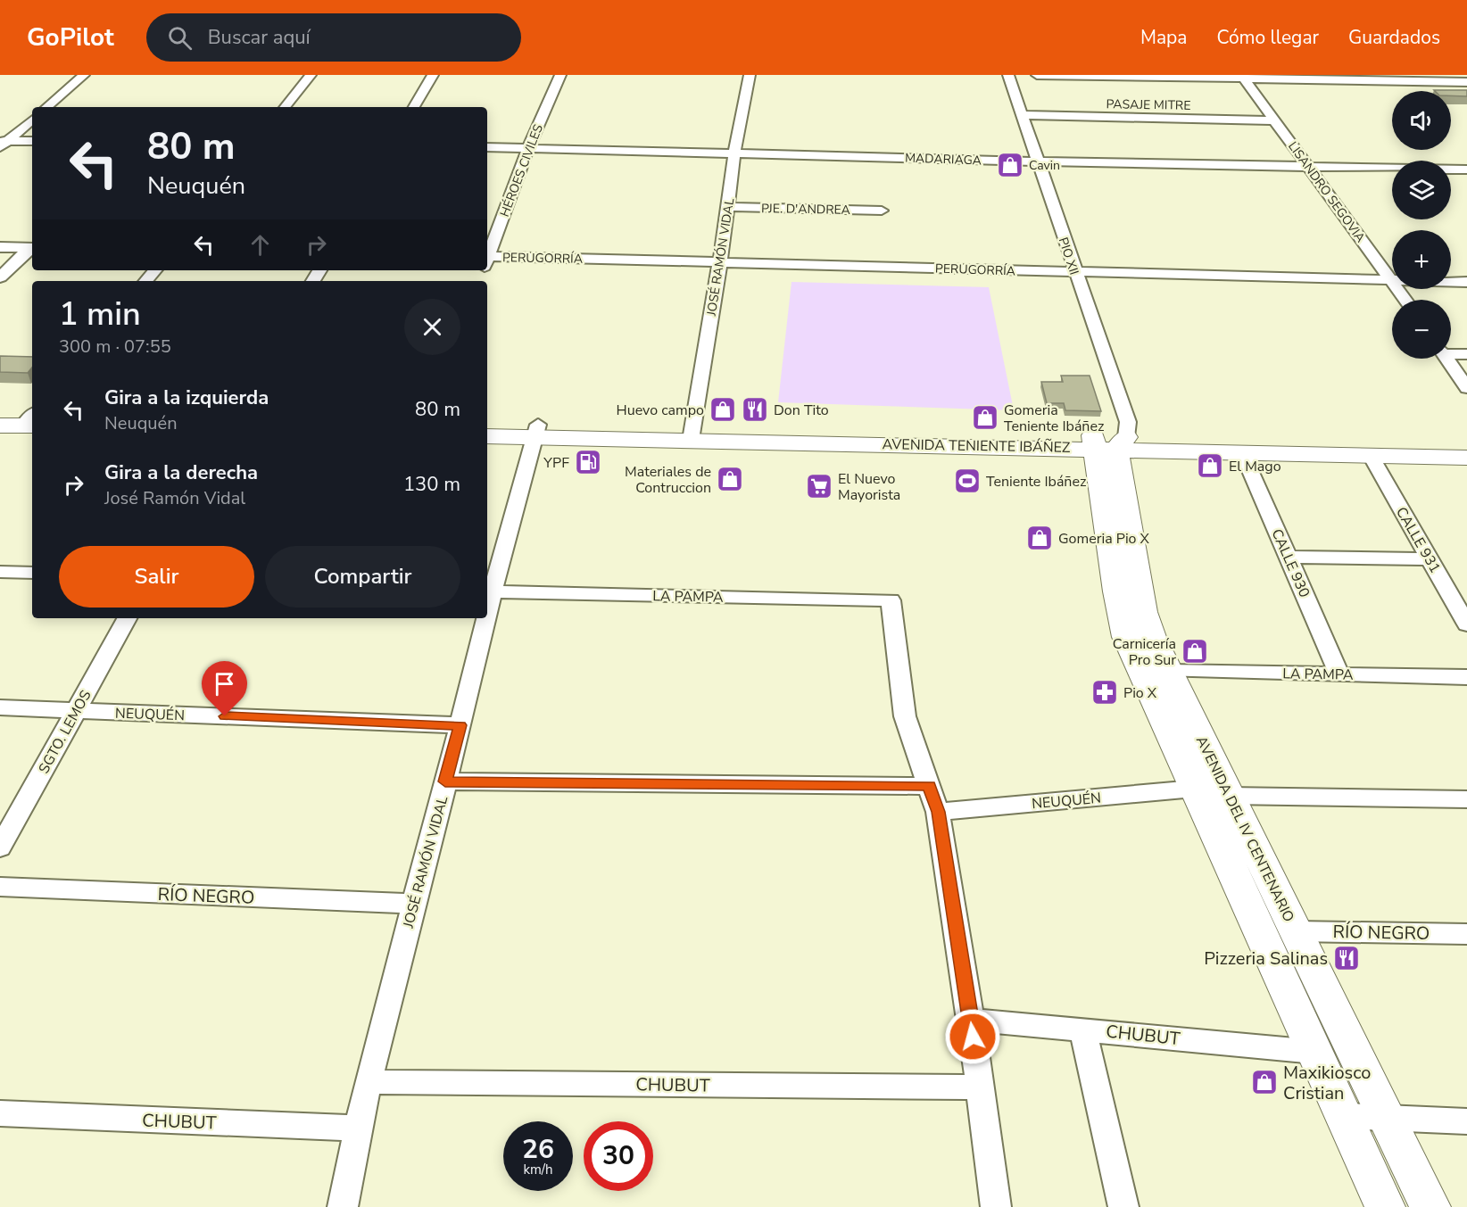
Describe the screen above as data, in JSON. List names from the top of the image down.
{
  "streets": {
    "main road": ["AVENIDA TENIENTE IBÁÑEZ", "AVENIDA DEL IV CENTENARIO"],
    "street": [
      "PASAJE MITRE",
      "MADARIAGA",
      "HÉROES CIVILES",
      "LISANDRO SEGOVIA",
      "PJE. D'ANDREA",
      "PIO XII",
      "JOSÉ RAMÓN VIDAL",
      "PERUGORRÍA",
      "CALLE 931",
      "CALLE 930",
      "LA PAMPA",
      "NEUQUÉN",
      "SGTO. LEMOS",
      "RÍO NEGRO",
      "CHUBUT"
    ]
  },
  "crossings": [
    ["PASAJE MITRE", "LISANDRO SEGOVIA"],
    ["PASAJE MITRE", "PIO XII"],
    ["MADARIAGA", "HÉROES CIVILES"],
    ["MADARIAGA", "LISANDRO SEGOVIA"],
    ["MADARIAGA", "PIO XII"],
    ["MADARIAGA", "JOSÉ RAMÓN VIDAL"],
    ["LISANDRO SEGOVIA", "PERUGORRÍA"],
    ["PJE. D'ANDREA", "JOSÉ RAMÓN VIDAL"],
    ["PIO XII", "PERUGORRÍA"],
    ["PIO XII", "AVENIDA TENIENTE IBÁÑEZ"],
    ["PIO XII", "AVENIDA DEL IV CENTENARIO"],
    ["JOSÉ RAMÓN VIDAL", "PERUGORRÍA"],
    ["JOSÉ RAMÓN VIDAL", "AVENIDA TENIENTE IBÁÑEZ"],
    ["JOSÉ RAMÓN VIDAL", "LA PAMPA"],
    ["JOSÉ RAMÓN VIDAL", "NEUQUÉN"],
    ["JOSÉ RAMÓN VIDAL", "RÍO NEGRO"],
    ["JOSÉ RAMÓN VIDAL", "CHUBUT"],
    ["AVENIDA TENIENTE IBÁÑEZ", "CALLE 931"],
    ["AVENIDA TENIENTE IBÁÑEZ", "CALLE 930"],
    ["AVENIDA TENIENTE IBÁÑEZ", "AVENIDA DEL IV CENTENARIO"],
    ["CALLE 930", "LA PAMPA"],
    ["LA PAMPA", "AVENIDA DEL IV CENTENARIO"],
    ["NEUQUÉN", "SGTO. LEMOS"],
    ["NEUQUÉN", "AVENIDA DEL IV CENTENARIO"],
    ["AVENIDA DEL IV CENTENARIO", "RÍO NEGRO"],
    ["AVENIDA DEL IV CENTENARIO", "CHUBUT"]
  ],
  "places": {
    "shop": [
      "Cavin",
      "Huevo campo",
      "Gomeria Teniente Ibáñez",
      "El Mago",
      "Materiales de Contruccion",
      "Gomeria Pio X",
      "Carnicería Pro Sur",
      "Maxikiosco Cristian"
    ],
    "restaurant": ["Don Tito", "Pizzeria Salinas"],
    "fuel station": ["YPF"],
    "sports": ["Teniente Ibáñez"],
    "supermarket": ["El Nuevo Mayorista"],
    "pharmacy": ["Pio X"]
  },
  "page": {
    "header": "GoPilot",
    "search": "Buscar aquí",
    "nav": ["Mapa", "Cómo llegar", "Guardados"],
    "map_buttons": ["+", "−"],
    "turn": ["80 m", "Neuquén"],
    "heading": ["1 min", "300 m · 07:55"],
    "list": [
      {
        "name": "Gira a la izquierda",
        "note": "Neuquén",
        "value": "80 m"
      },
      {
        "name": "Gira a la derecha",
        "note": "José Ramón Vidal",
        "value": "130 m"
      }
    ],
    "buttons": ["Salir", "Compartir"],
    "speed": "26 km/h",
    "limit": "30"
  }
}
